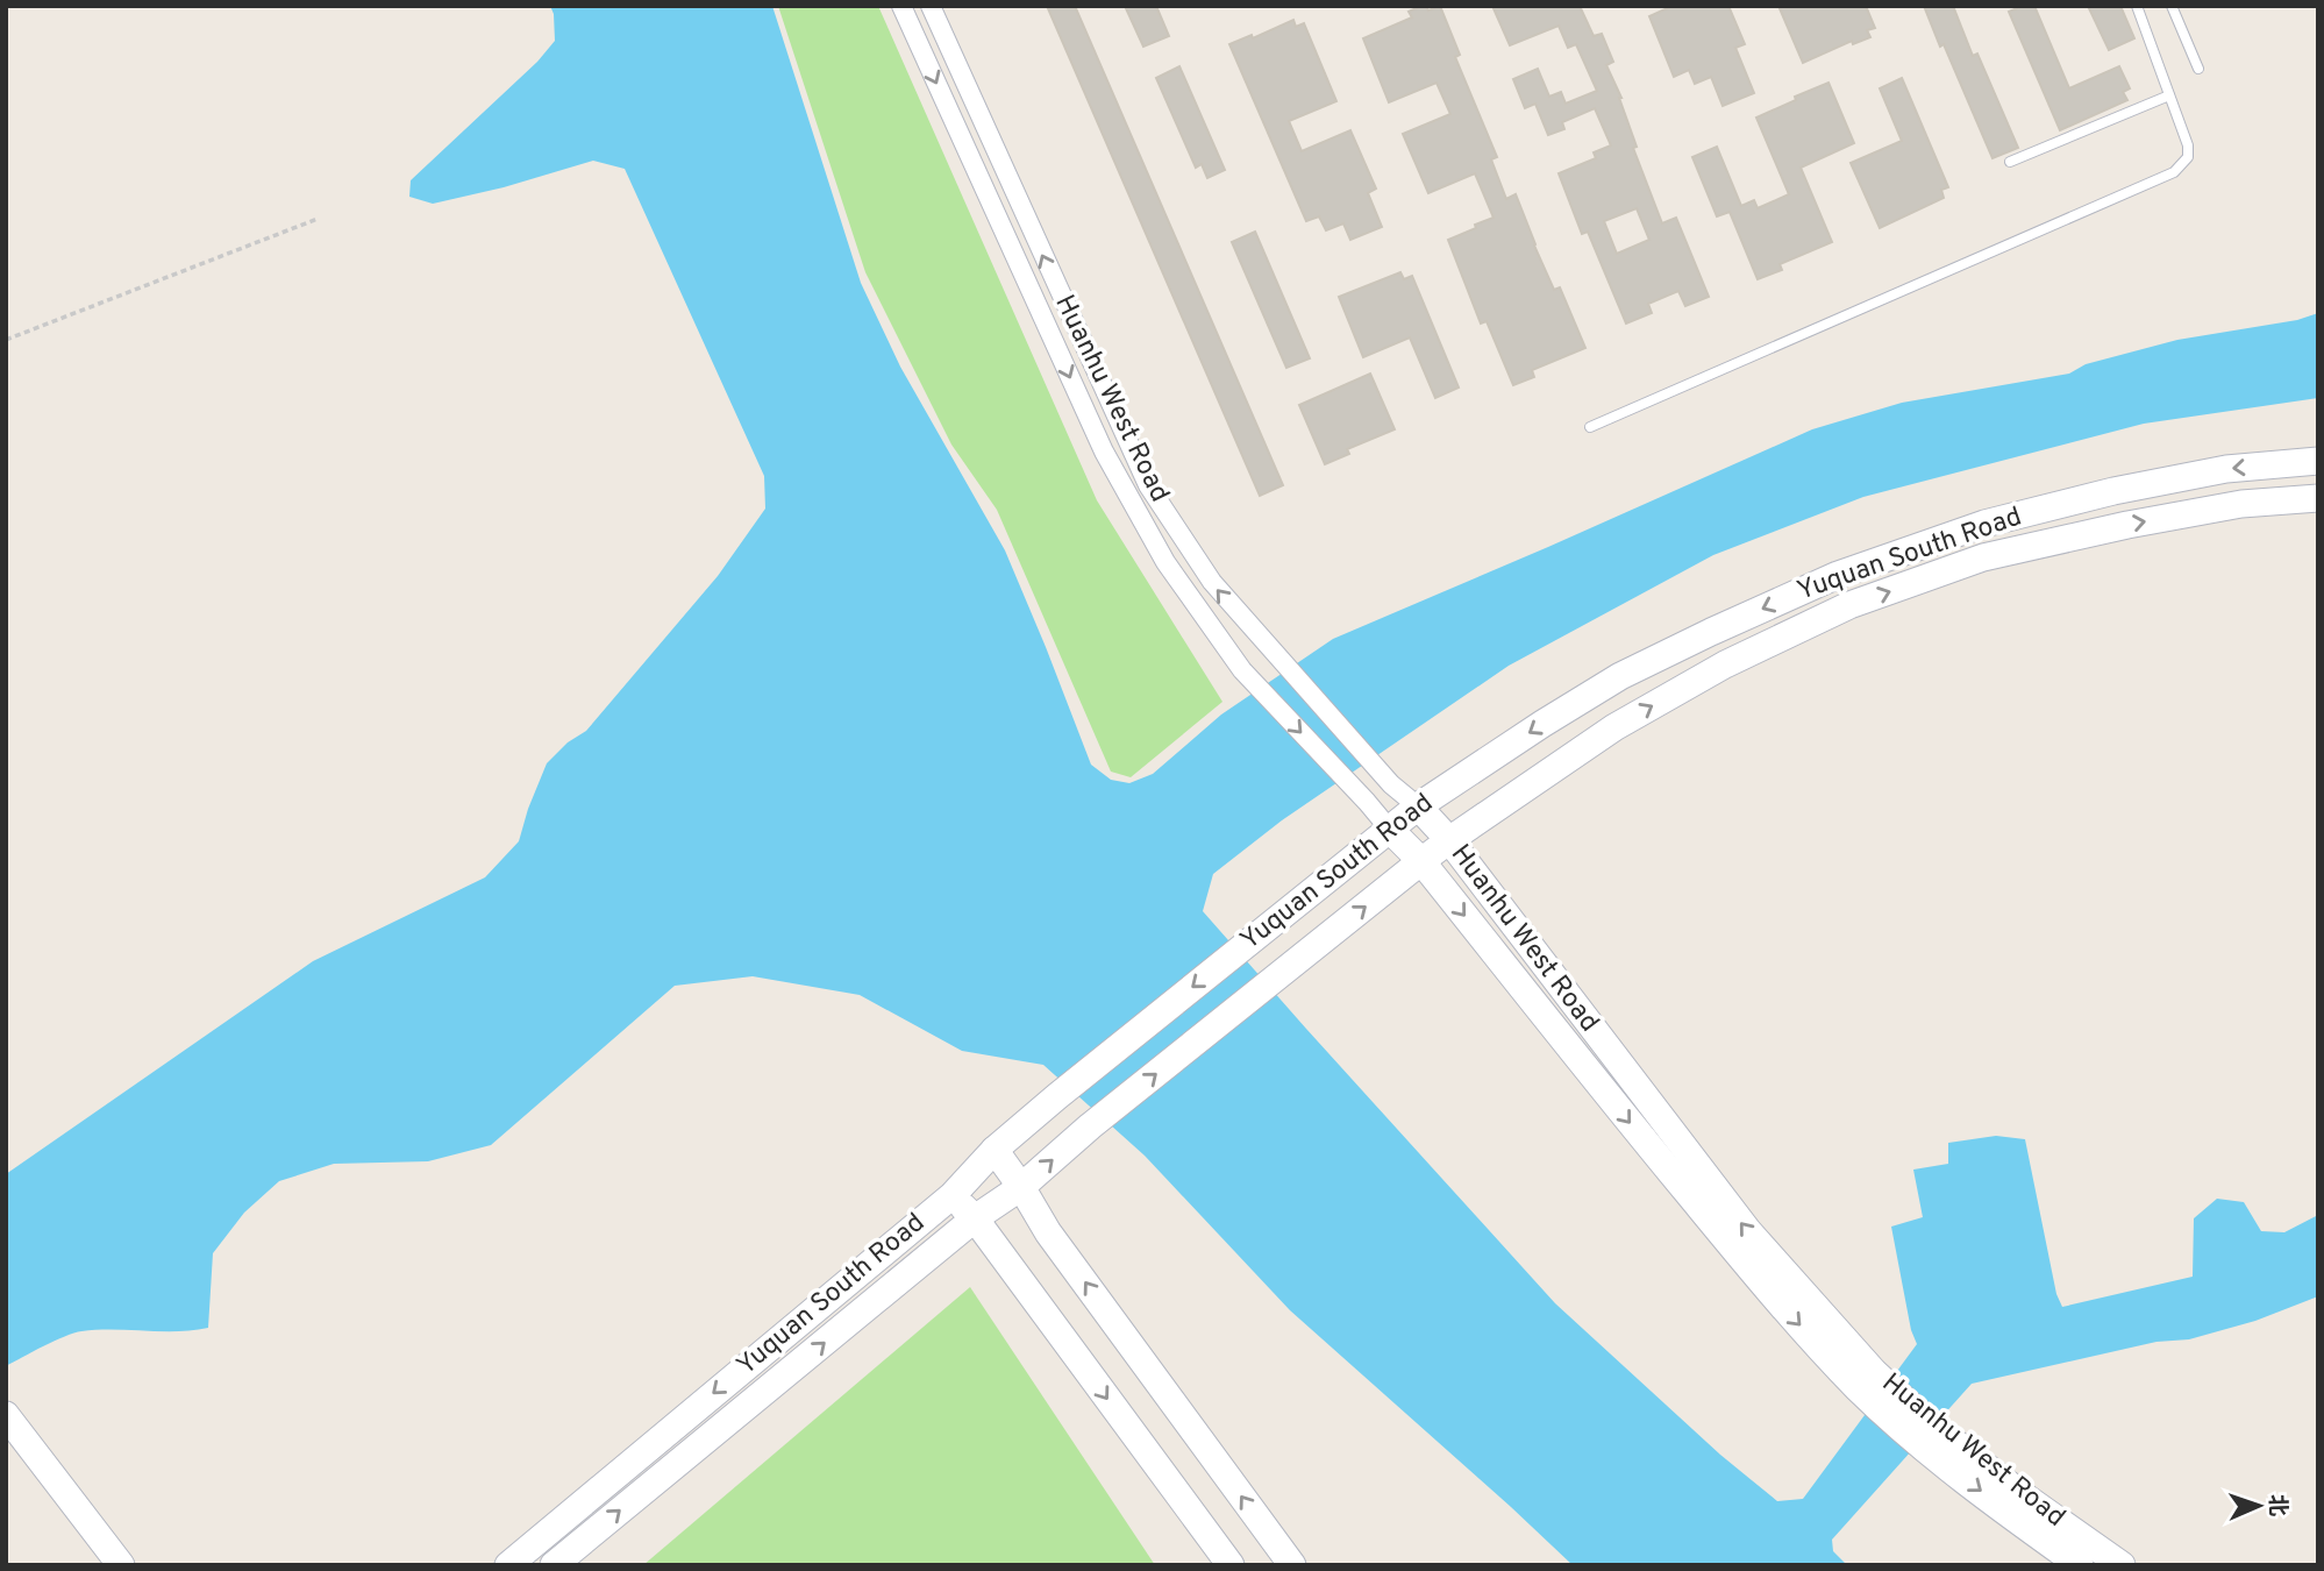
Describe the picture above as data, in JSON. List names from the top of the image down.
{
  "streets": {
    "street": ["Huanhu West Road", "Yuquan South Road"]
  },
  "crossings": [
    ["Huanhu West Road", "Yuquan South Road"]
  ],
  "north": "right"
}
